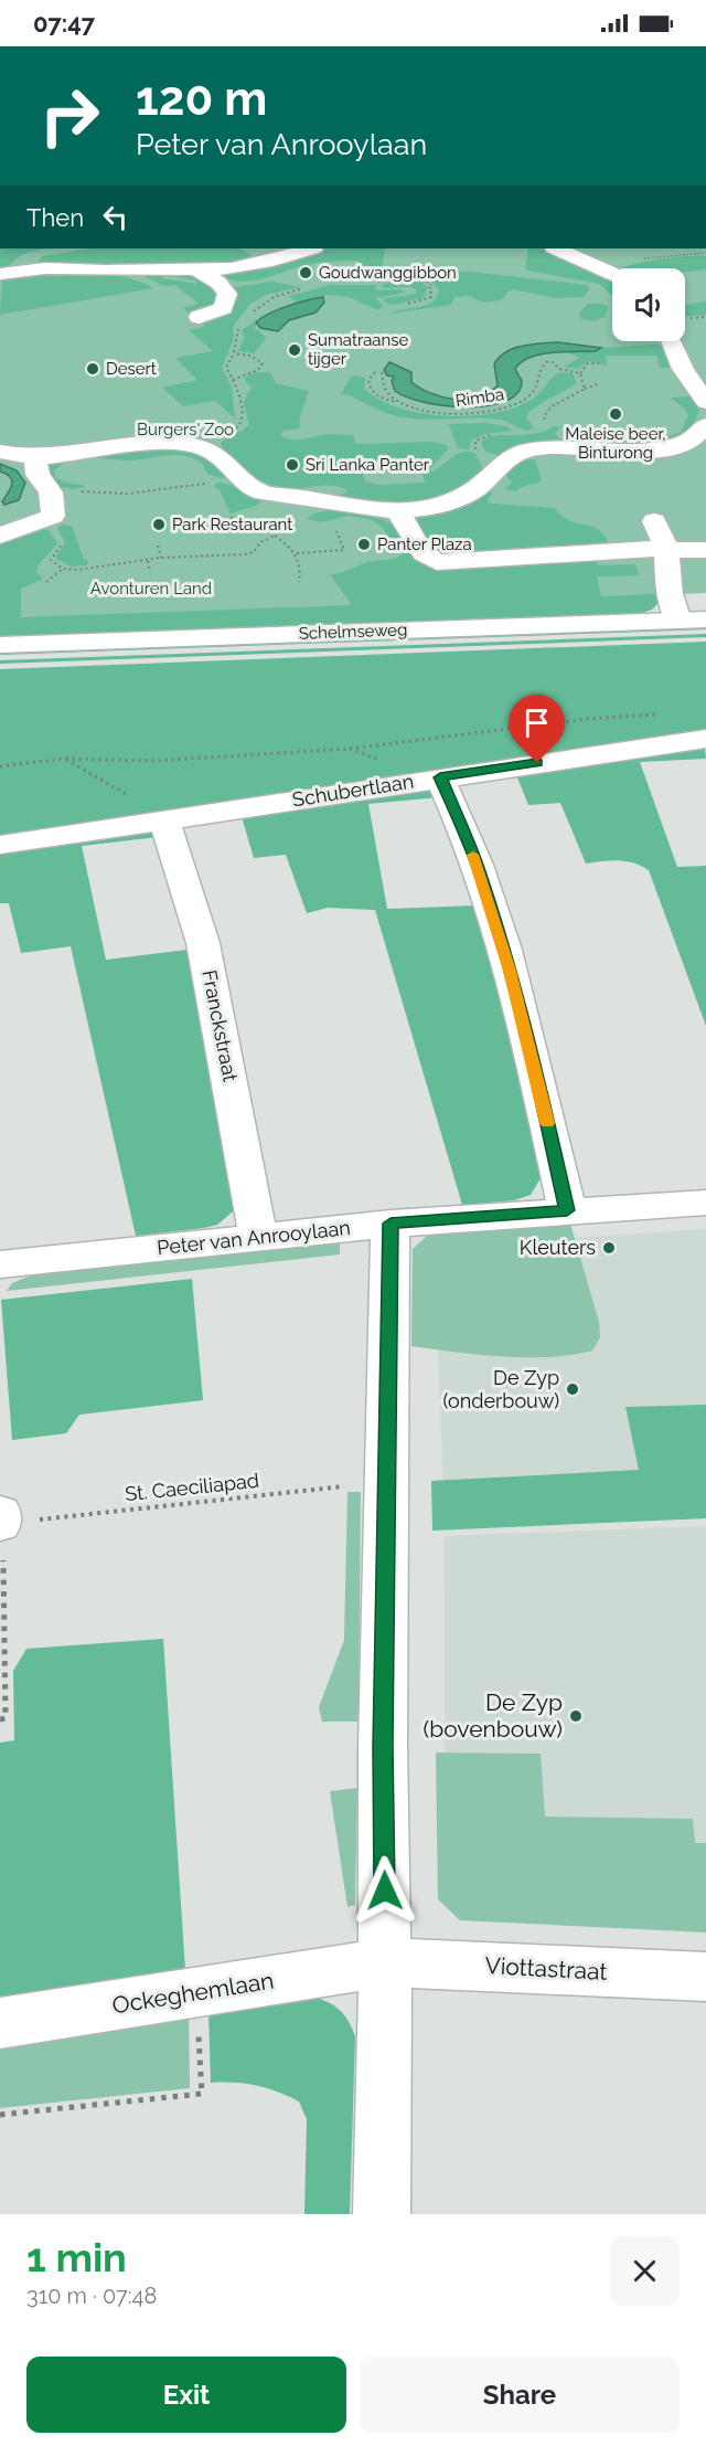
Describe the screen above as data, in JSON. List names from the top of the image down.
{
  "streets": {
    "street": [
      "Schelmseweg",
      "Schubertlaan",
      "Franckstraat",
      "Peter van Anrooylaan",
      "Viottastraat",
      "Ockeghemlaan"
    ],
    "path": ["Rimba", "St. Caeciliapad"]
  },
  "crossings": [
    ["Schubertlaan", "Franckstraat"],
    ["Franckstraat", "Peter van Anrooylaan"],
    ["Viottastraat", "Ockeghemlaan"]
  ],
  "parks": ["Burgers' Zoo", "Avonturen Land"],
  "places": [
    "Goudwanggibbon",
    "Sumatraanse tijger",
    "Desert",
    "Maleise beer, Binturong",
    "Sri Lanka Panter",
    "Park Restaurant",
    "Panter Plaza",
    "Kleuters",
    "De Zyp (onderbouw)",
    "De Zyp (bovenbouw)"
  ],
  "page": {
    "status": "07:47",
    "turn": ["120 m", "Peter van Anrooylaan"],
    "then": "Then",
    "heading": ["1 min", "310 m · 07:48"],
    "buttons": ["Exit", "Share"]
  }
}
